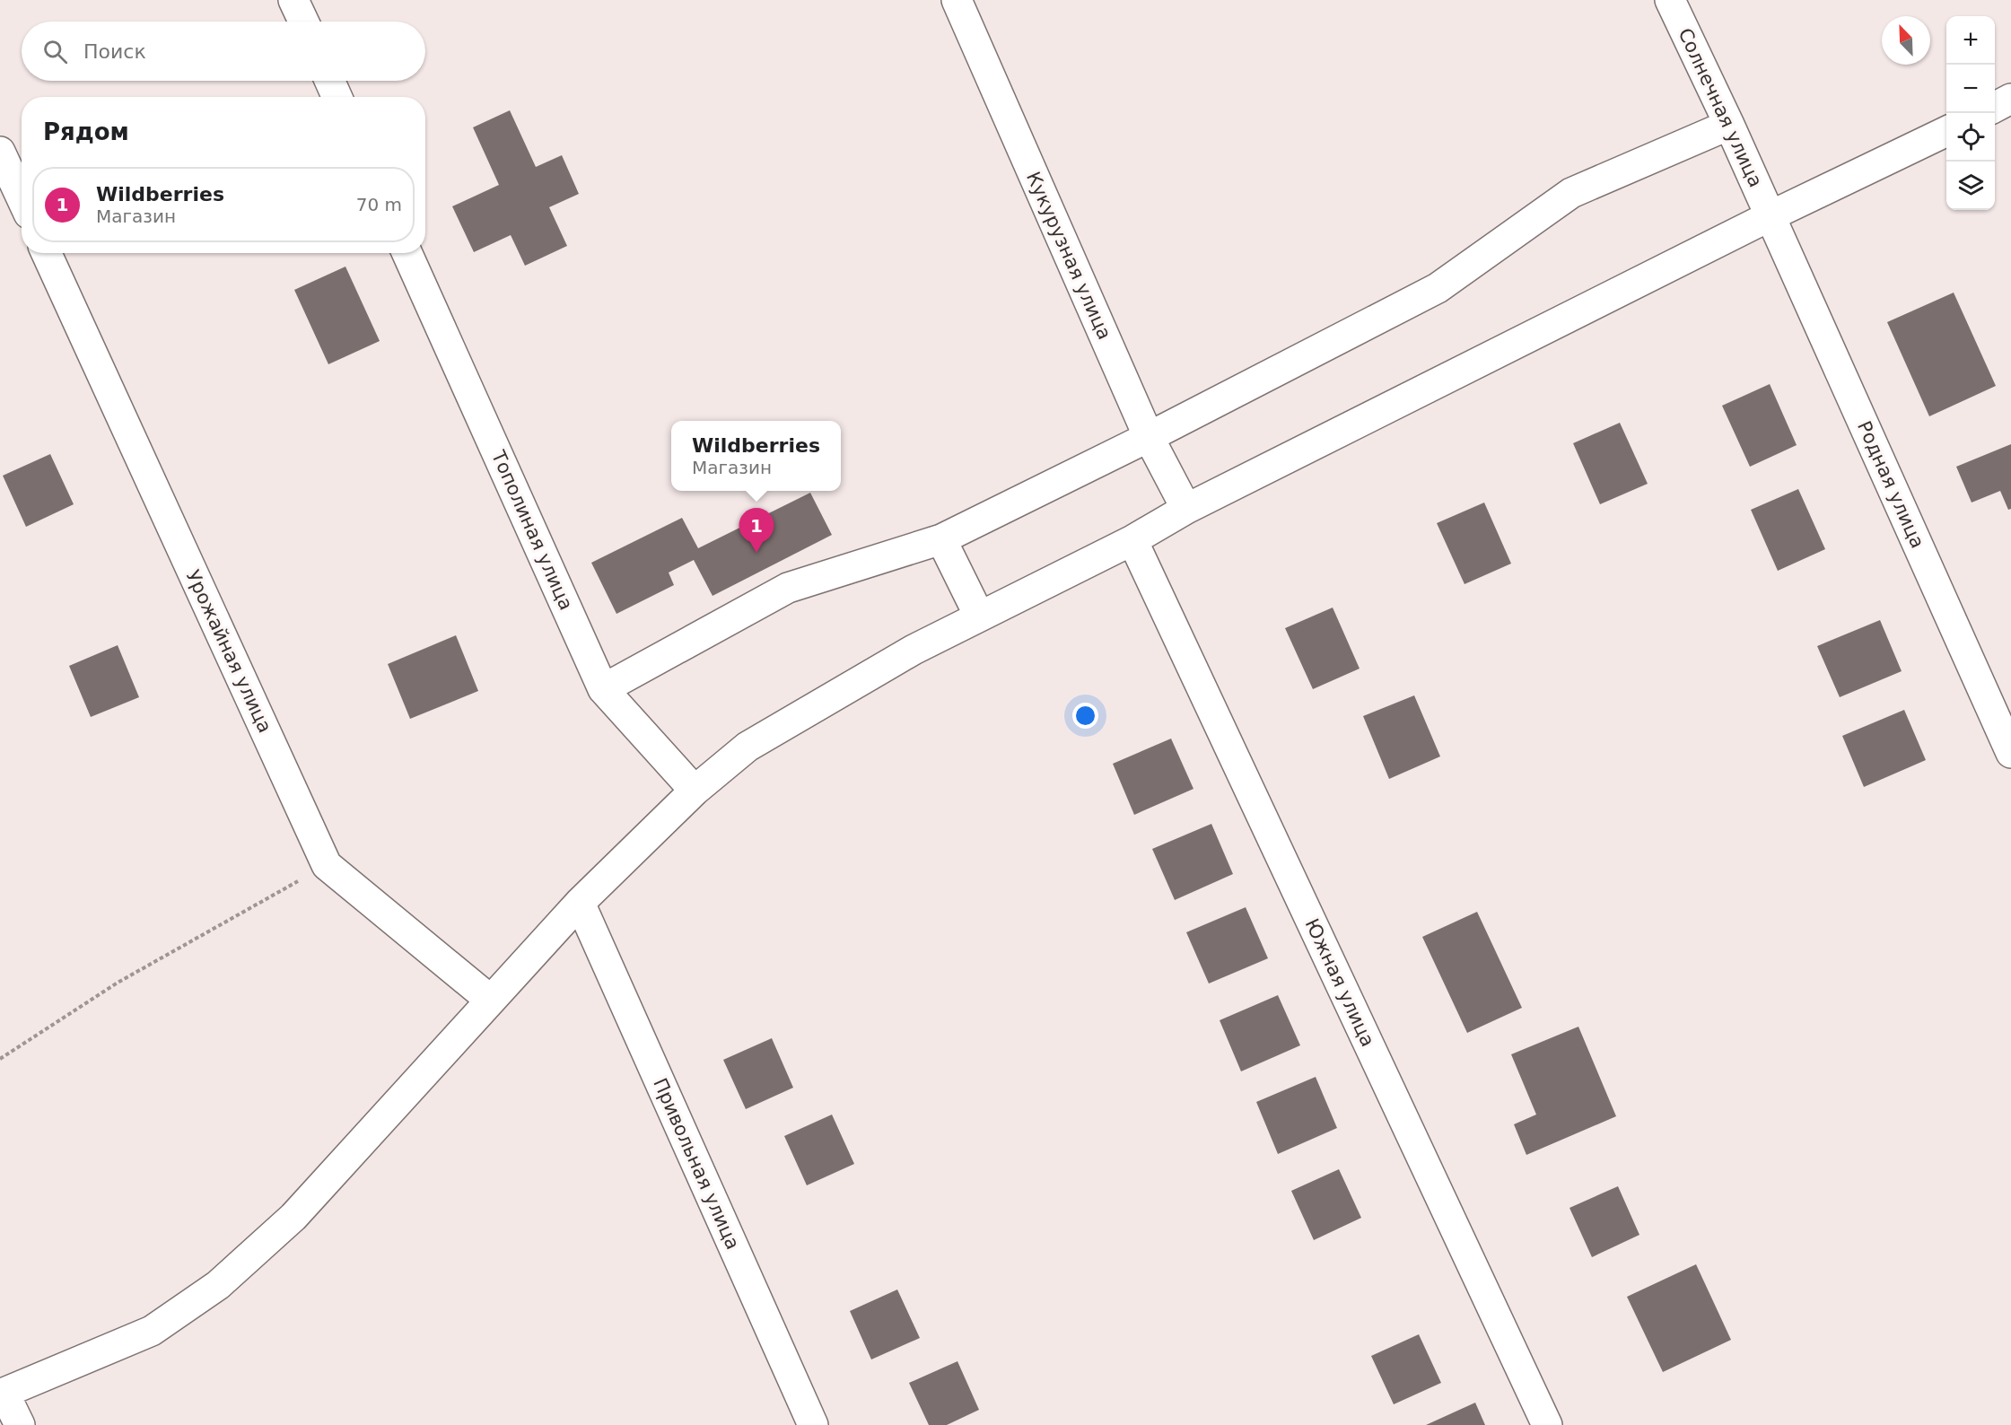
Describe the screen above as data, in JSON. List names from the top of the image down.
{
  "streets": {
    "street": [
      "Солнечная улица",
      "Кукурузная улица",
      "Родная улица",
      "Тополиная улица",
      "Урожайная улица",
      "Южная улица",
      "Привольная улица"
    ]
  },
  "crossings": [
    ["Солнечная улица", "Родная улица"]
  ],
  "north": "top left",
  "page": {
    "map_buttons": ["+", "−"],
    "search": "Поиск",
    "heading": "Рядом",
    "list": [
      {
        "mark": "1",
        "name": "Wildberries",
        "note": "Магазин",
        "value": "70 m"
      }
    ],
    "popup": ["Wildberries", "Магазин"],
    "pins": "1"
  }
}
